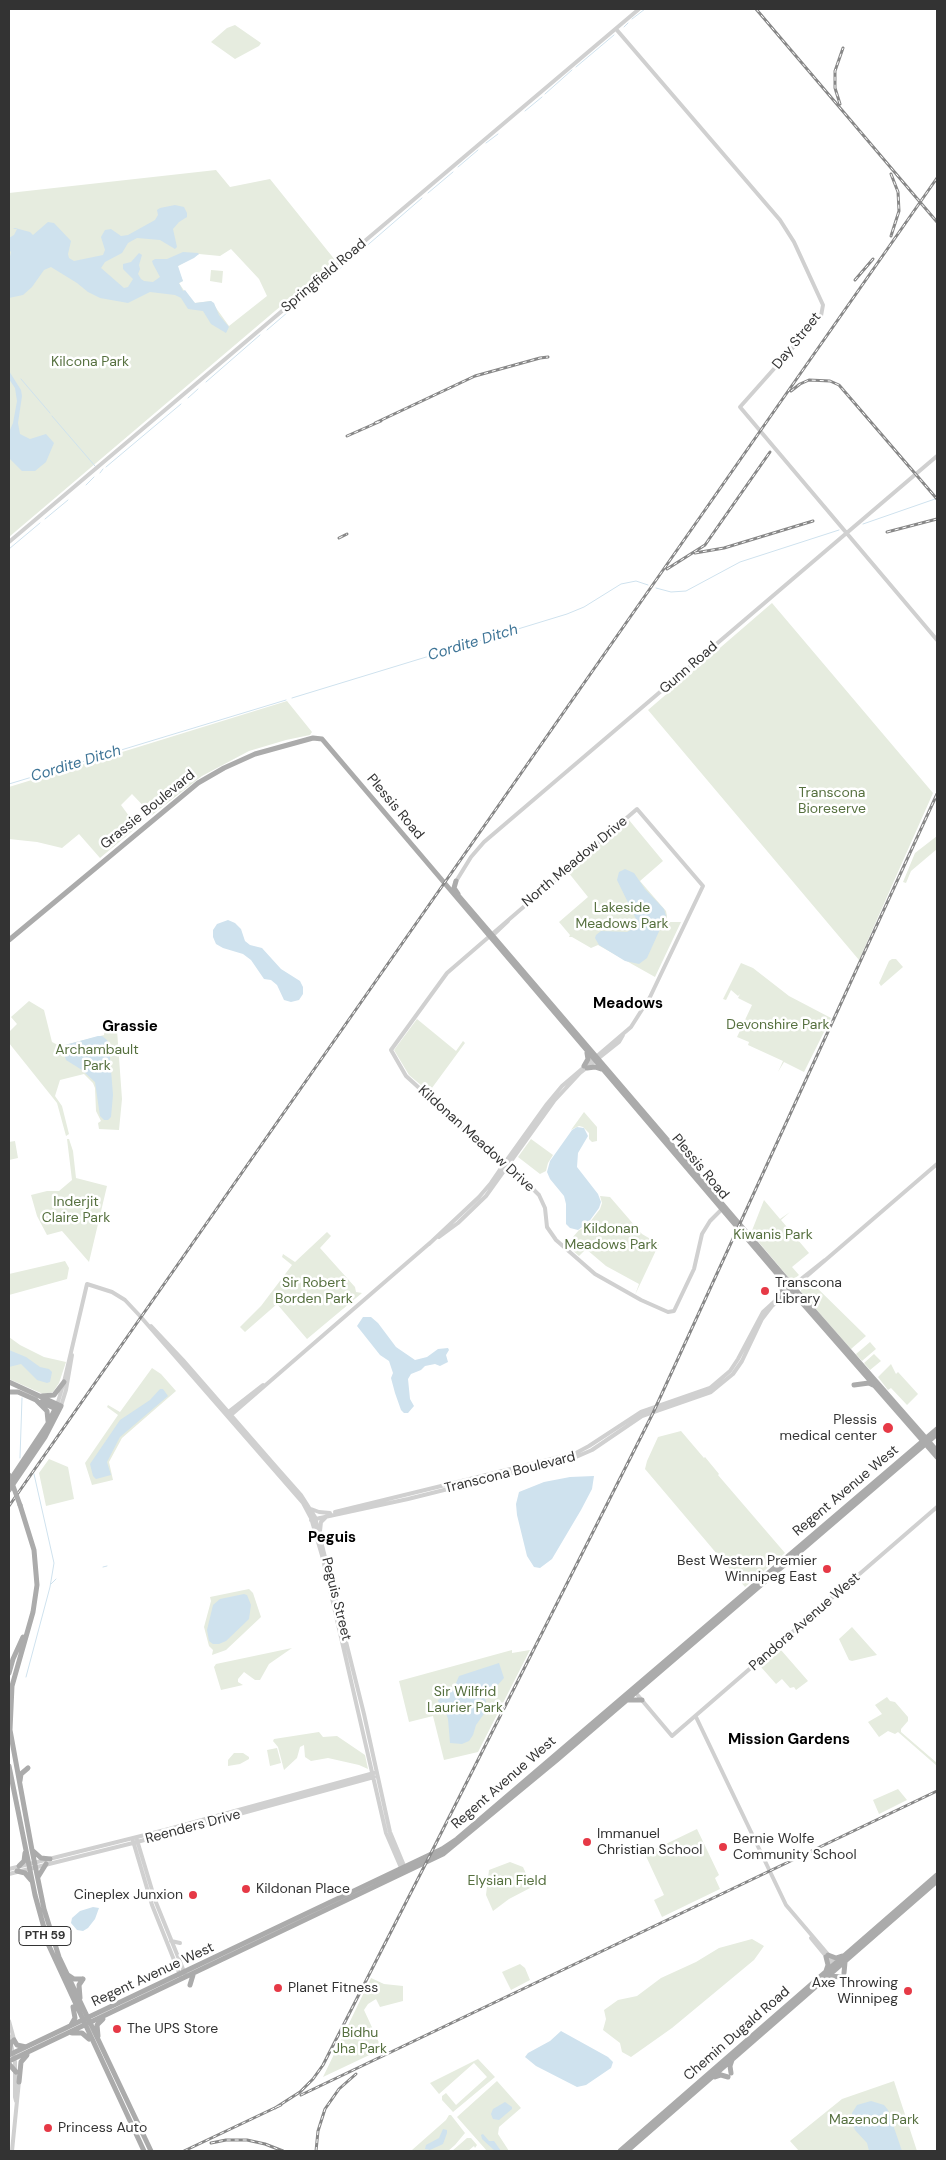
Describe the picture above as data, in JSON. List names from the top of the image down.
{
  "streets": {
    "main road": [
      "Plessis Road",
      "Grassie Boulevard",
      "Regent Avenue West",
      "PTH 59",
      "Chemin Dugald Road"
    ],
    "street": [
      "Springfield Road",
      "Day Street",
      "Gunn Road",
      "North Meadow Drive",
      "Kildonan Meadow Drive",
      "Transcona Boulevard",
      "Peguis Street",
      "Pandora Avenue West",
      "Reenders Drive"
    ]
  },
  "crossings": [
    ["Springfield Road", "Day Street"],
    ["Day Street", "Gunn Road"],
    ["Gunn Road", "Plessis Road"],
    ["Plessis Road", "Grassie Boulevard"],
    ["Plessis Road", "North Meadow Drive"],
    ["Plessis Road", "Kildonan Meadow Drive"],
    ["Plessis Road", "Transcona Boulevard"],
    ["Plessis Road", "Regent Avenue West"],
    ["North Meadow Drive", "Kildonan Meadow Drive"],
    ["Transcona Boulevard", "Peguis Street"],
    ["Regent Avenue West", "Peguis Street"],
    ["Regent Avenue West", "PTH 59"],
    ["Peguis Street", "Reenders Drive"],
    ["Reenders Drive", "PTH 59"]
  ],
  "districts": [
    "Meadows",
    "Grassie",
    "Peguis",
    "Mission Gardens"
  ],
  "water": ["Cordite Ditch"],
  "parks": [
    "Kilcona Park",
    "Transcona Bioreserve",
    "Lakeside Meadows Park",
    "Devonshire Park",
    "Archambault Park",
    "Inderjit Claire Park",
    "Kildonan Meadows Park",
    "Kiwanis Park",
    "Sir Robert Borden Park",
    "Sir Wilfrid Laurier Park",
    "Elysian Field",
    "Bidhu Jha Park",
    "Mazenod Park"
  ],
  "places": [
    "Transcona Library",
    "Plessis medical center",
    "Best Western Premier Winnipeg East",
    "Immanuel Christian School",
    "Bernie Wolfe Community School",
    "Kildonan Place",
    "Cineplex Junxion",
    "Planet Fitness",
    "Axe Throwing Winnipeg",
    "The UPS Store",
    "Princess Auto"
  ]
}
